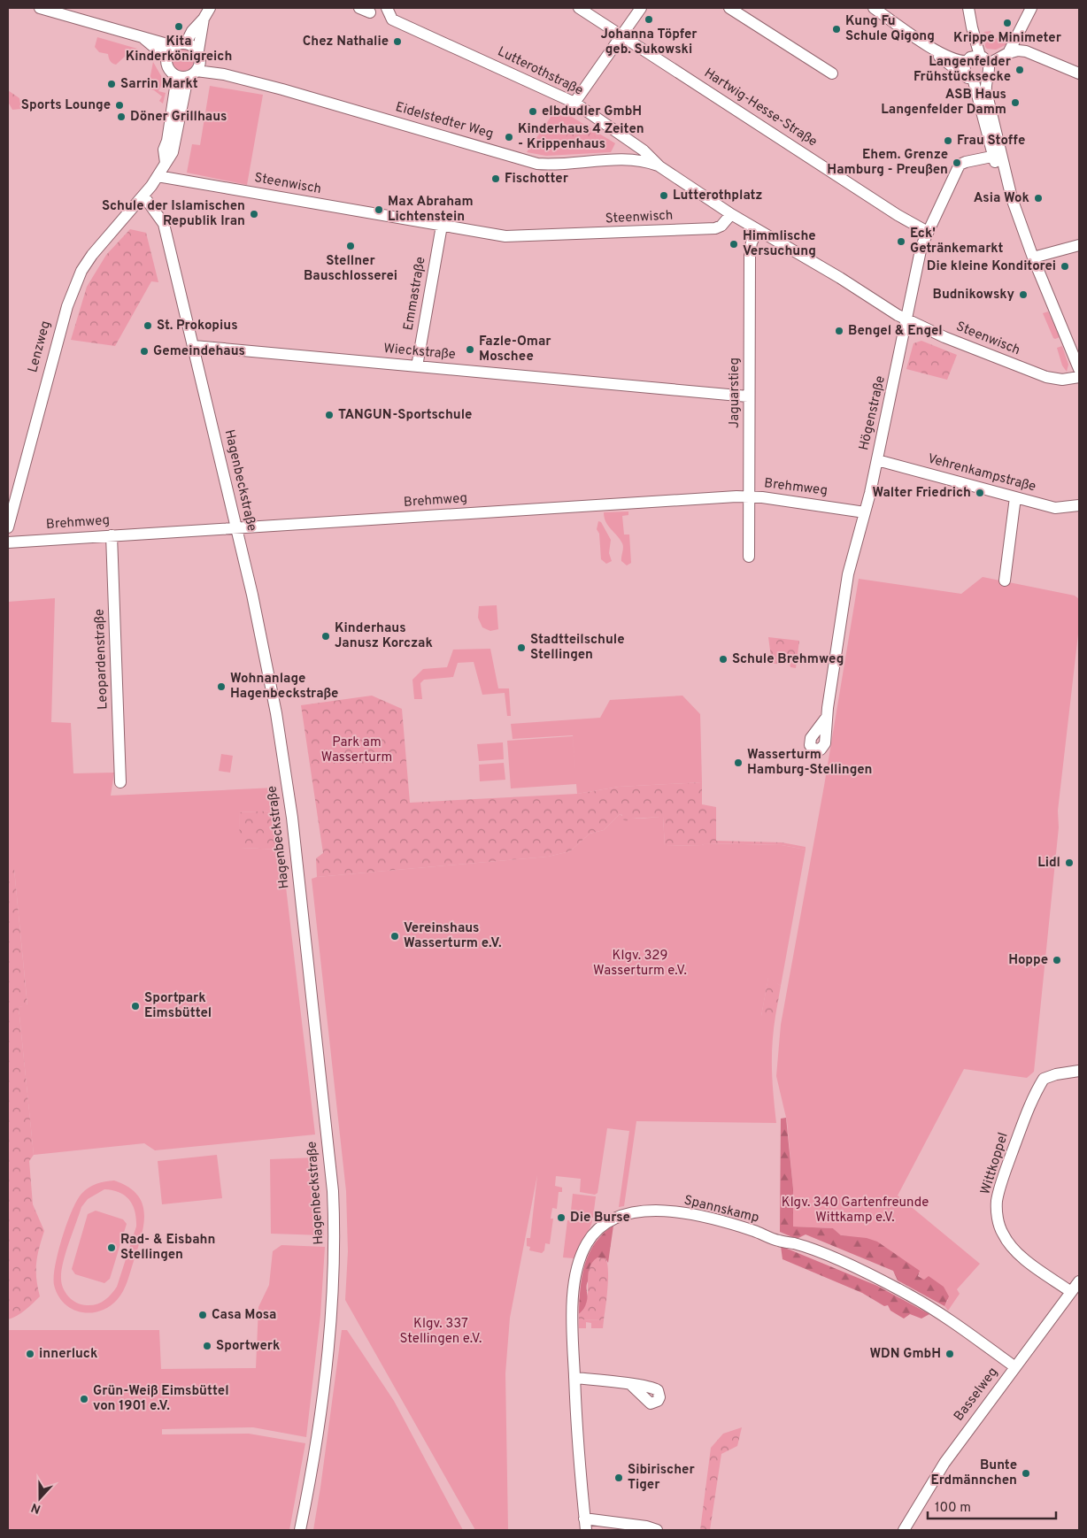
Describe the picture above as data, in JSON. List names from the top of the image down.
{
  "streets": {
    "street": [
      "Lutterothstraße",
      "Hartwig-Hesse-Straße",
      "Eidelstedter Weg",
      "Steenwisch",
      "Emmastraße",
      "Lenzweg",
      "Wieckstraße",
      "Jaguarstieg",
      "Högenstraße",
      "Vehrenkampstraße",
      "Hagenbeckstraße",
      "Brehmweg",
      "Leopardenstraße",
      "Wittkoppel",
      "Spannskamp",
      "Basselweg"
    ]
  },
  "crossings": [
    ["Lutterothstraße", "Eidelstedter Weg"],
    ["Lutterothstraße", "Steenwisch"],
    ["Hartwig-Hesse-Straße", "Högenstraße"],
    ["Steenwisch", "Emmastraße"],
    ["Steenwisch", "Jaguarstieg"],
    ["Steenwisch", "Högenstraße"],
    ["Emmastraße", "Wieckstraße"],
    ["Lenzweg", "Hagenbeckstraße"],
    ["Wieckstraße", "Jaguarstieg"],
    ["Wieckstraße", "Hagenbeckstraße"],
    ["Jaguarstieg", "Brehmweg"],
    ["Högenstraße", "Vehrenkampstraße"],
    ["Högenstraße", "Brehmweg"],
    ["Hagenbeckstraße", "Brehmweg"],
    ["Brehmweg", "Leopardenstraße"],
    ["Wittkoppel", "Basselweg"],
    ["Spannskamp", "Basselweg"]
  ],
  "parks": [
    "Park am Wasserturm",
    "Klgv. 329 Wasserturm e.V.",
    "Klgv. 340 Gartenfreunde Wittkamp e.V.",
    "Klgv. 337 Stellingen e.V."
  ],
  "places": [
    "Johanna Töpfer geb. Sukowski",
    "Krippe Minimeter",
    "Kita Kinderkönigreich",
    "Kung Fu Schule Qigong",
    "Chez Nathalie",
    "Langenfelder Frühstücksecke",
    "Sarrin Markt",
    "ASB Haus Langenfelder Damm",
    "Sports Lounge",
    "elbdudler GmbH",
    "Döner Grillhaus",
    "Kinderhaus 4 Zeiten - Krippenhaus",
    "Frau Stoffe",
    "Ehem. Grenze Hamburg - Preußen",
    "Fischotter",
    "Lutterothplatz",
    "Asia Wok",
    "Max Abraham Lichtenstein",
    "Schule der Islamischen Republik Iran",
    "Eck' Getränkemarkt",
    "Himmlische Versuchung",
    "Stellner Bauschlosserei",
    "Die kleine Konditorei",
    "Budnikowsky",
    "St. Prokopius",
    "Bengel & Engel",
    "Fazle-Omar Moschee",
    "Gemeindehaus",
    "TANGUN-Sportschule",
    "Walter Friedrich",
    "Kinderhaus Janusz Korczak",
    "Stadtteilschule Stellingen",
    "Schule Brehmweg",
    "Wohnanlage Hagenbeckstraße",
    "Wasserturm Hamburg-Stellingen",
    "Lidl",
    "Vereinshaus Wasserturm e.V.",
    "Hoppe",
    "Sportpark Eimsbüttel",
    "Die Burse",
    "Rad- & Eisbahn Stellingen",
    "Casa Mosa",
    "Sportwerk",
    "innerluck",
    "WDN GmbH",
    "Grün-Weiß Eimsbüttel von 1901 e.V.",
    "Bunte Erdmännchen",
    "Sibirischer Tiger"
  ],
  "scale_bar": "100 m",
  "north": "bottom"
}
